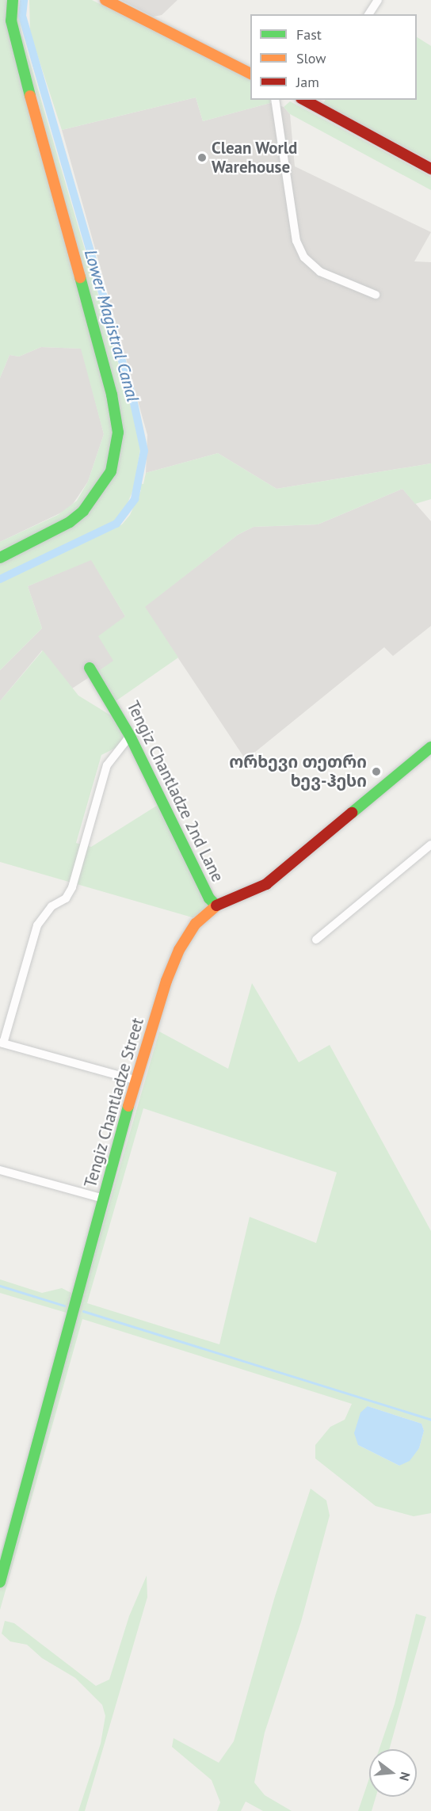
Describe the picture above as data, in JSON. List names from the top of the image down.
{
  "streets": {
    "street": ["Tengiz Chantladze 2nd Lane", "Tengiz Chantladze Street"]
  },
  "crossings": [
    ["Tengiz Chantladze 2nd Lane", "Tengiz Chantladze Street"]
  ],
  "water": ["Lower Magistral Canal"],
  "places": ["Clean World Warehouse", "ორხევი თეთრი ხევ-ჰესი"],
  "legend": ["Fast", "Slow", "Jam"],
  "north": "right"
}
